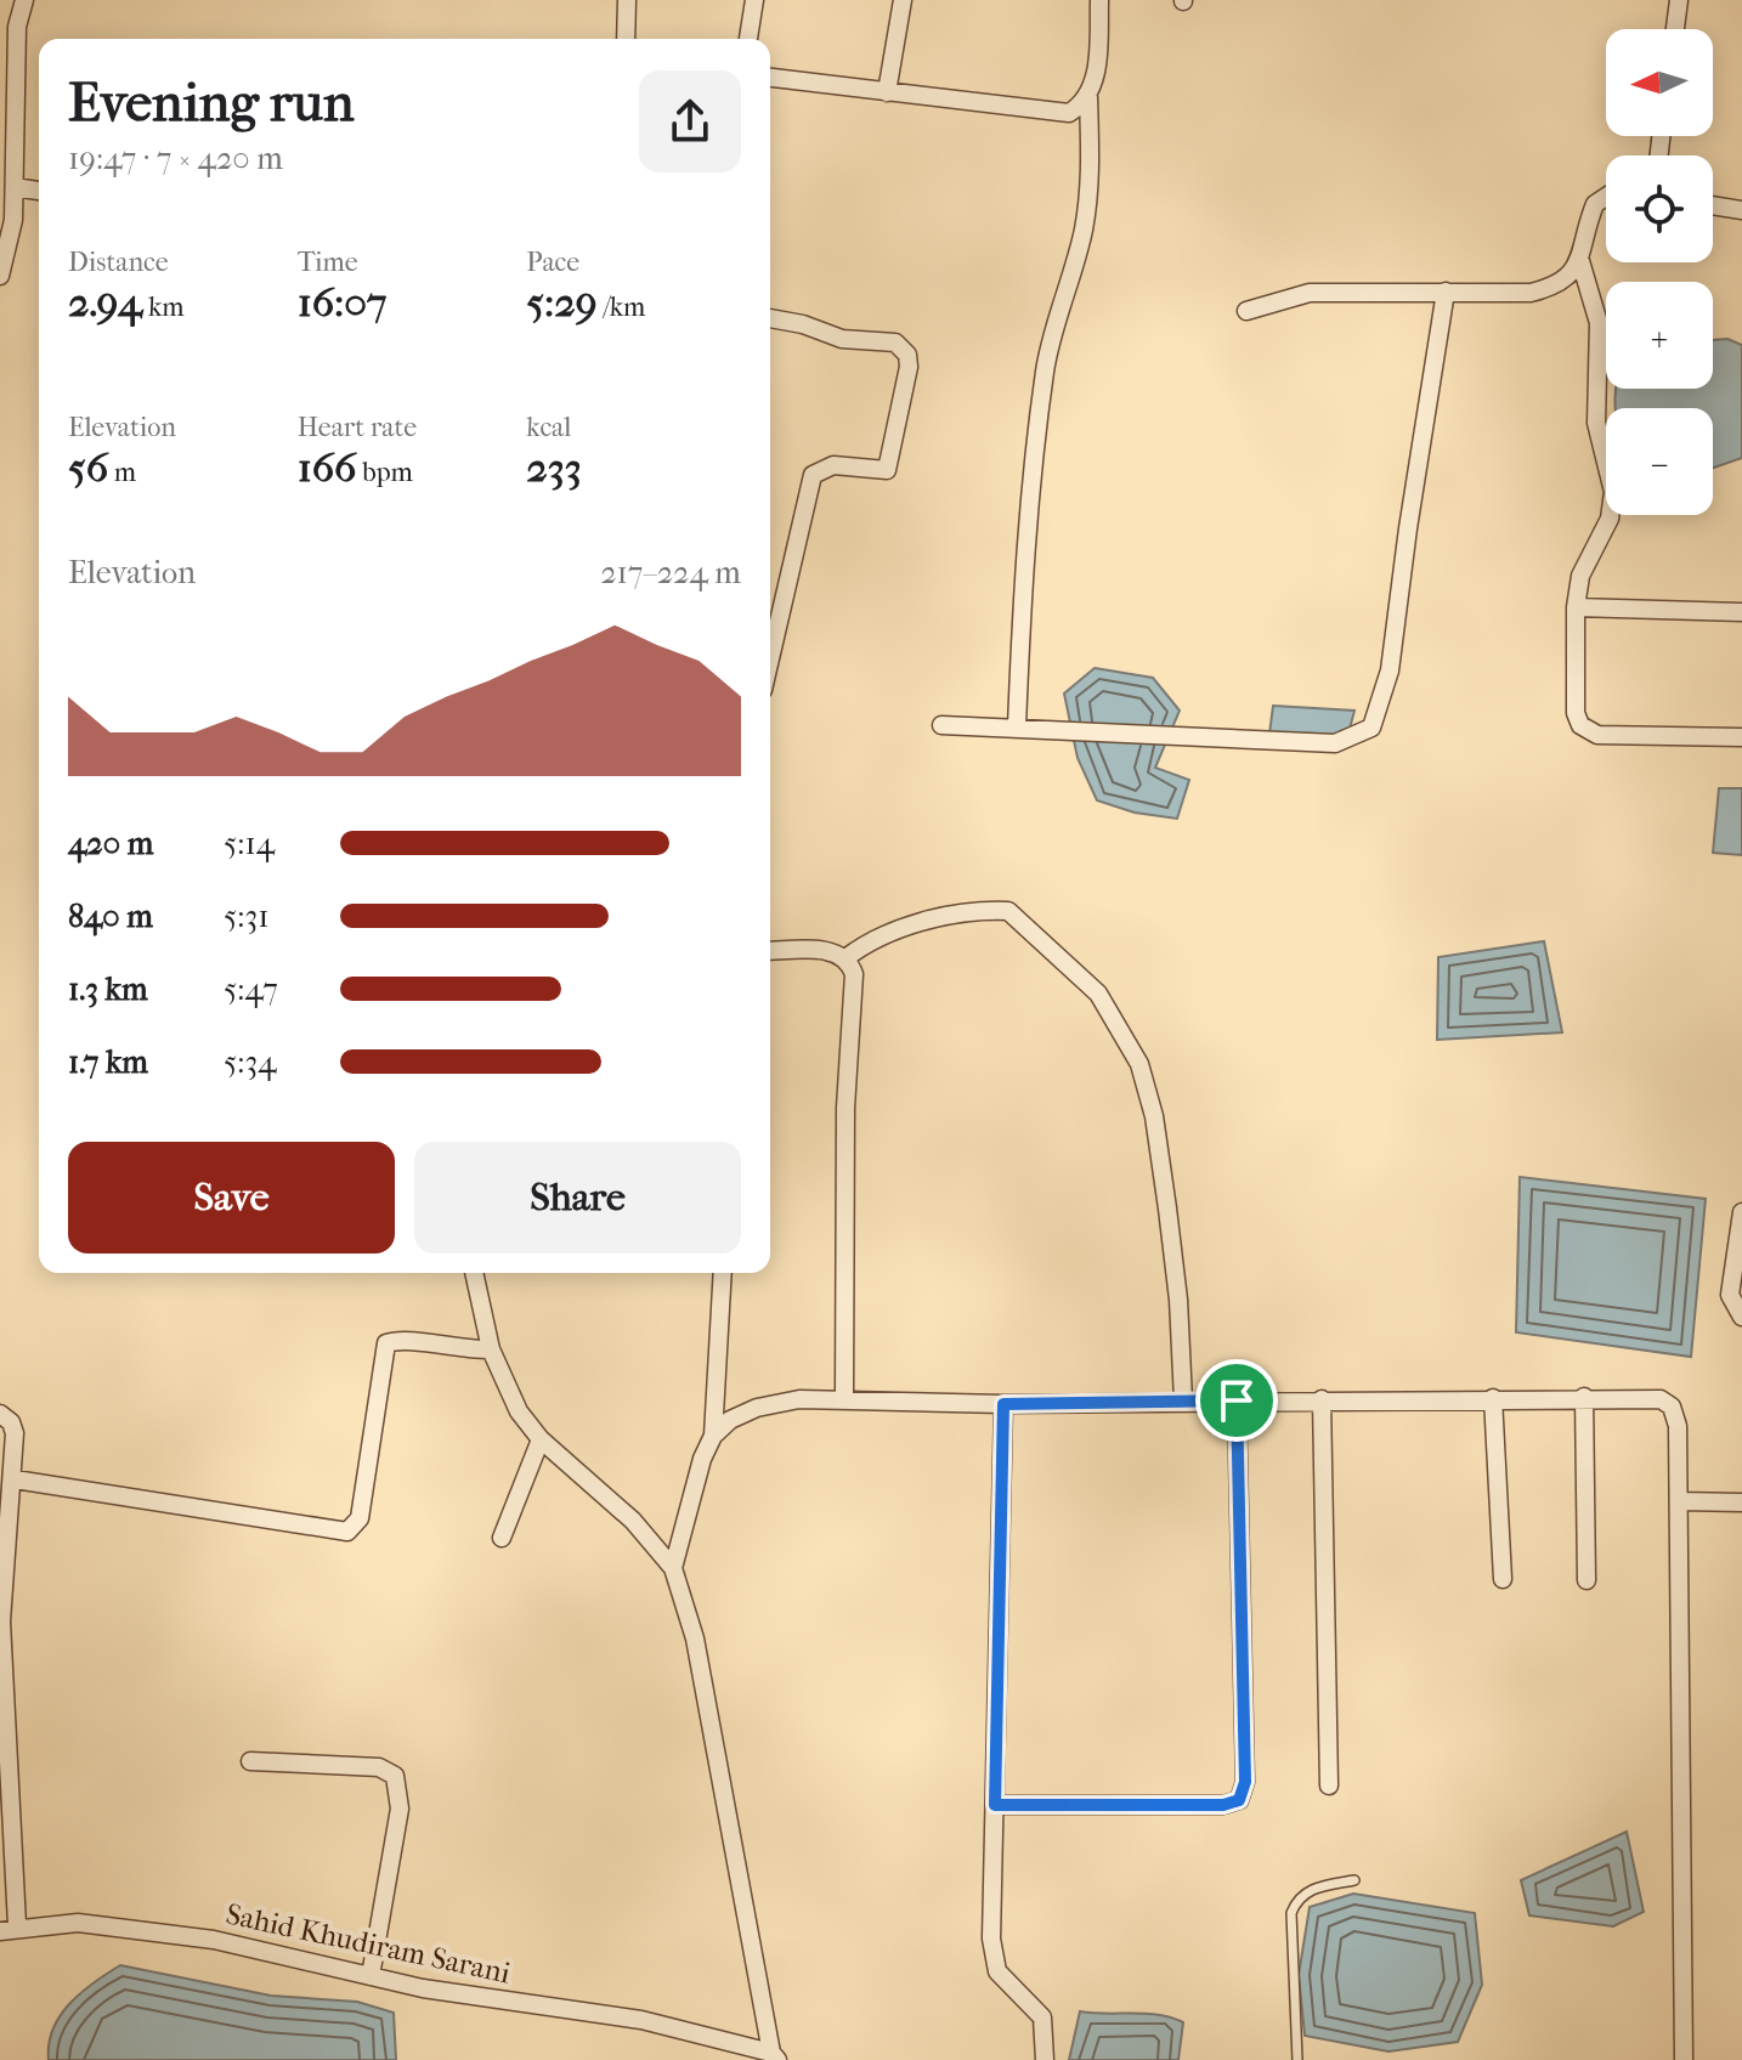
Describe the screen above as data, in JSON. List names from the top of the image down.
{
  "streets": {
    "street": ["Sahid Khudiram Sarani"]
  },
  "north": "left",
  "page": {
    "map_buttons": ["+", "−"],
    "heading": ["Evening run", "19:47 · 7 × 420 m"],
    "stats": [
      ["Distance", "2.94 km"],
      ["Time", "16:07"],
      ["Pace", "5:29 /km"],
      ["Elevation", "56 m"],
      ["Heart rate", "166 bpm"],
      ["kcal", "233"]
    ],
    "chart": ["Elevation", "217–224 m"],
    "list": [
      {
        "name": "420 m",
        "note": "5:14"
      },
      {
        "name": "840 m",
        "note": "5:31"
      },
      {
        "name": "1.3 km",
        "note": "5:47"
      },
      {
        "name": "1.7 km",
        "note": "5:34"
      }
    ],
    "buttons": ["Save", "Share"]
  }
}
